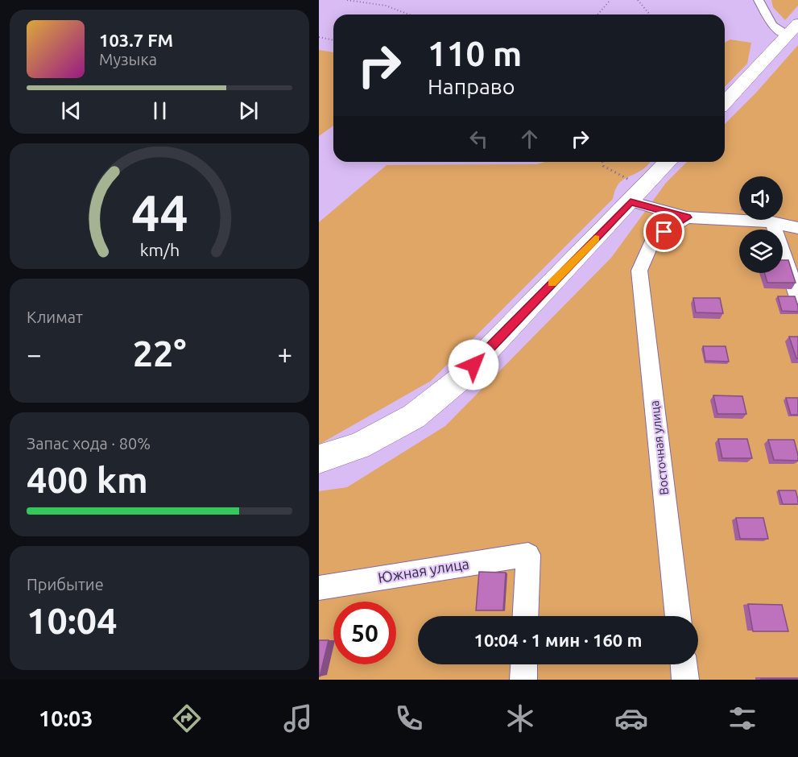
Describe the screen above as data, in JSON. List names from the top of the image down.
{
  "streets": {
    "street": ["Восточная улица", "Южная улица"]
  },
  "page": {
    "turn": ["110 m", "Направо"],
    "song": ["103.7 FM", "Музыка"],
    "tile": [
      "Климат",
      ["Запас хода · 80%", "400 km"],
      ["Прибытие", "10:04"]
    ],
    "heat": ["−", "22°", "+"],
    "limit": "50",
    "trip": "10:04 · 1 мин · 160 m",
    "tabs": "10:03",
    "gauge": ["44", "km/h"]
  }
}
